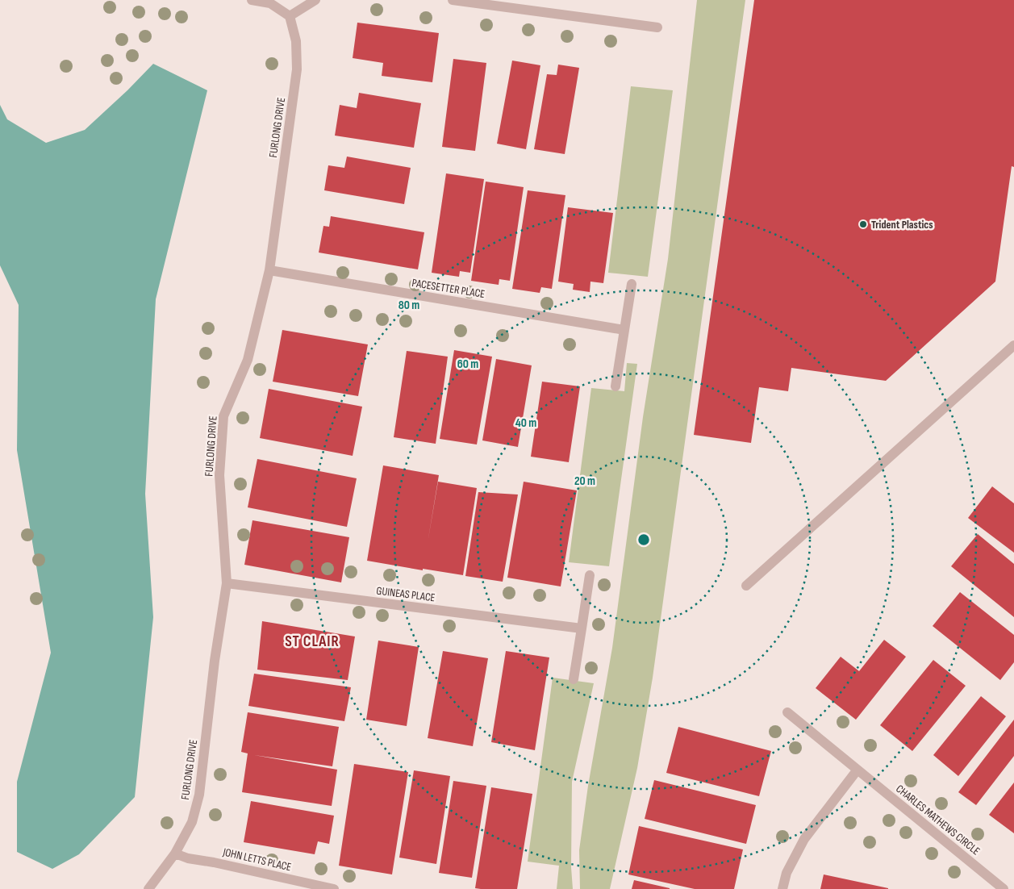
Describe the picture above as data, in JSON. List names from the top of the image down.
{
  "streets": {
    "street": [
      "FURLONG DRIVE",
      "PACESETTER PLACE",
      "GUINEAS PLACE",
      "CHARLES MATHEWS CIRCLE",
      "JOHN LETTS PLACE"
    ]
  },
  "crossings": [
    ["FURLONG DRIVE", "PACESETTER PLACE"],
    ["FURLONG DRIVE", "GUINEAS PLACE"],
    ["FURLONG DRIVE", "JOHN LETTS PLACE"]
  ],
  "districts": ["ST CLAIR"],
  "places": ["Trident Plastics"],
  "rings": [
    "80 m",
    "60 m",
    "40 m",
    "20 m"
  ]
}
